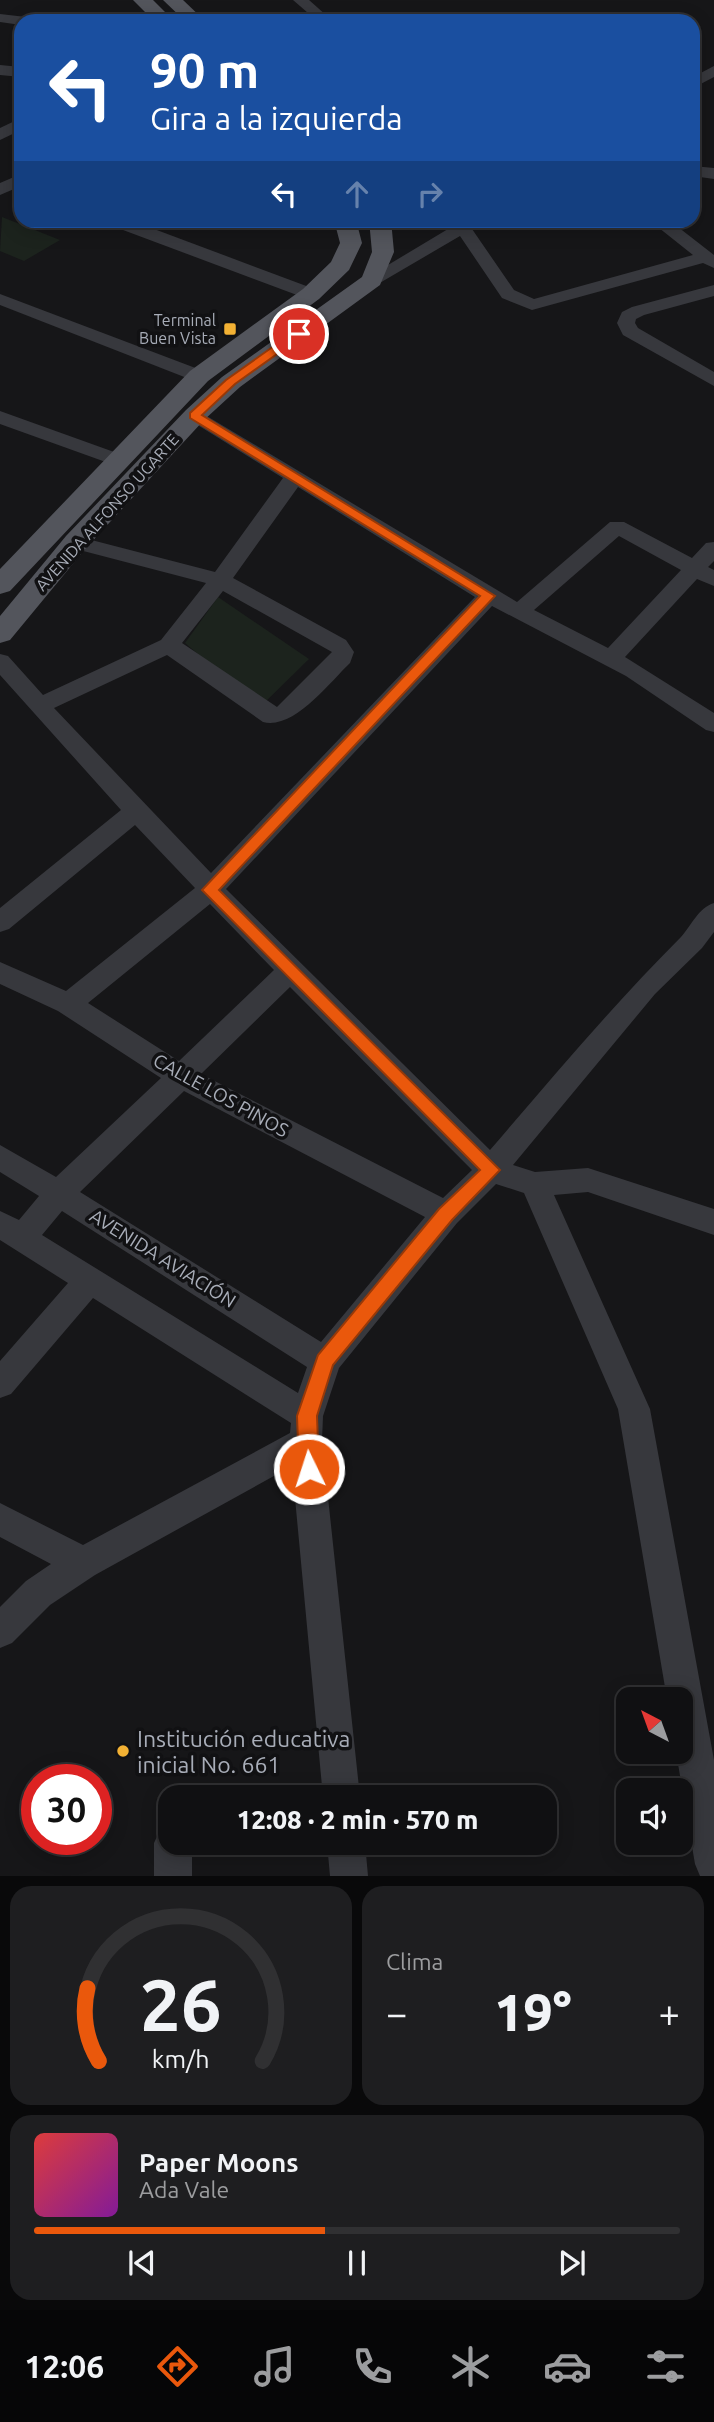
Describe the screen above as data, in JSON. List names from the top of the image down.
{
  "streets": {
    "main road": ["AVENIDA ALFONSO UGARTE"],
    "street": ["CALLE LOS PINOS", "AVENIDA AVIACIÓN"]
  },
  "places": {
    "transit": ["Terminal Buen Vista"],
    "other": ["Institución educativa inicial No. 661"]
  },
  "north": "top left",
  "page": {
    "turn": ["90 m", "Gira a la izquierda"],
    "limit": "30",
    "trip": "12:08 · 2 min · 570 m",
    "tile": "Clima",
    "heat": ["−", "19°", "+"],
    "song": ["Paper Moons", "Ada Vale"],
    "tabs": "12:06",
    "gauge": ["26", "km/h"]
  }
}
